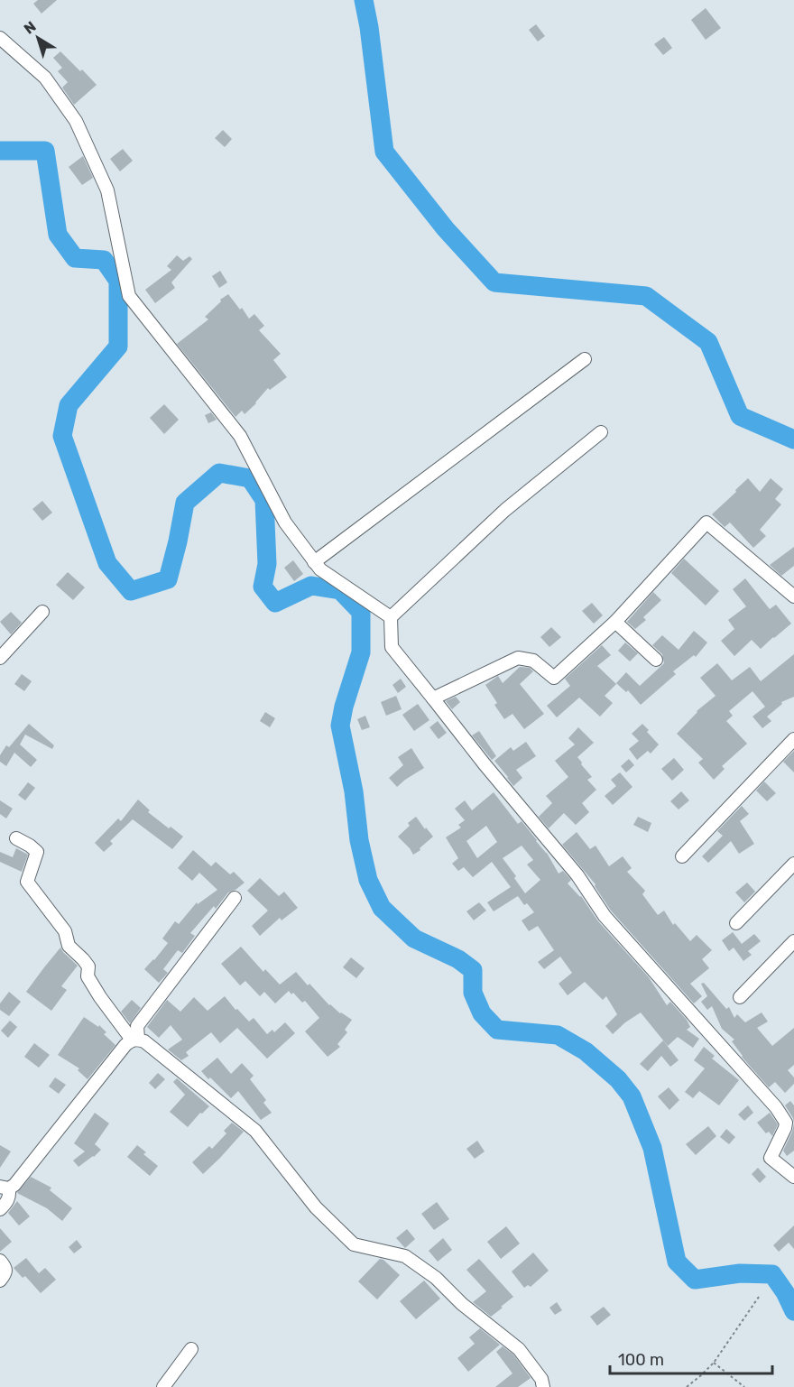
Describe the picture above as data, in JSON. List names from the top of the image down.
{
  "scale_bar": "100 m",
  "north": "top left"
}
